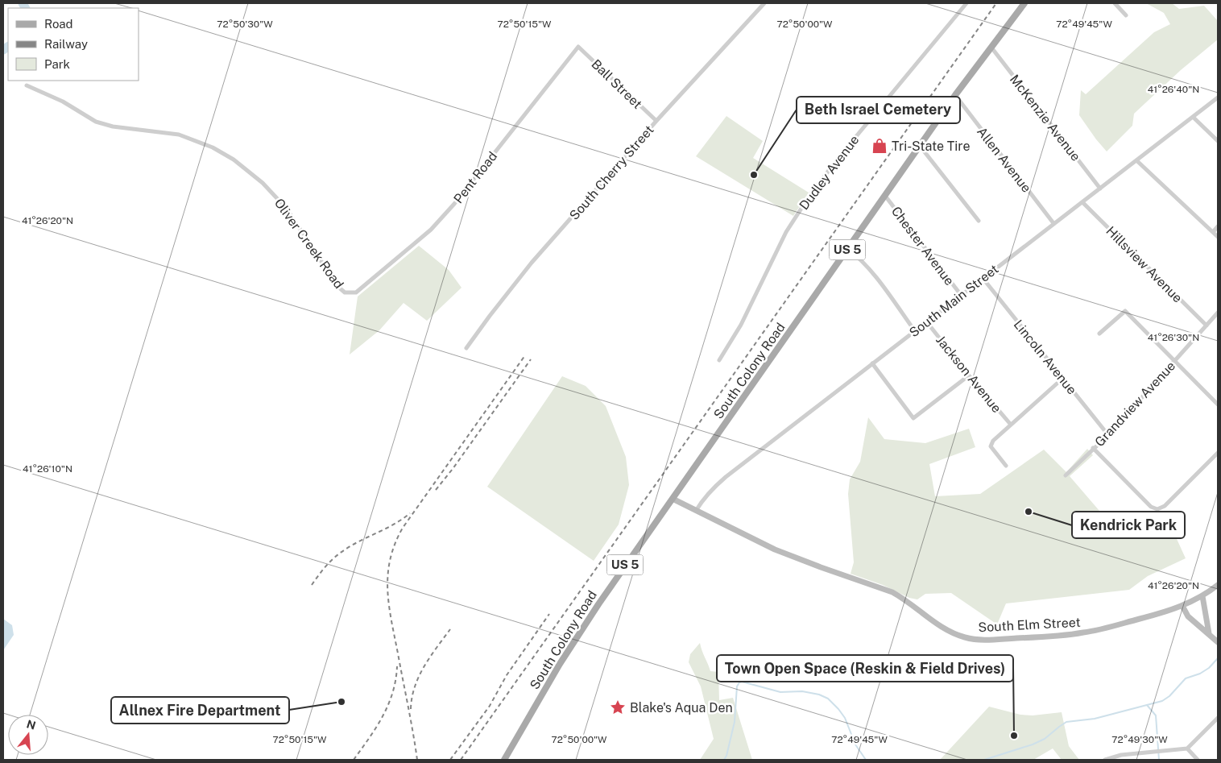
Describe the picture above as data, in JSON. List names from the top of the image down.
{
  "streets": {
    "main road": ["US 5", "South Colony Road", "South Elm Street"],
    "street": [
      "Ball Street",
      "McKenzie Avenue",
      "Allen Avenue",
      "South Cherry Street",
      "Dudley Avenue",
      "Pent Road",
      "Oliver Creek Road",
      "Chester Avenue",
      "Hillsview Avenue",
      "South Main Street",
      "Lincoln Avenue",
      "Jackson Avenue",
      "Grandview Avenue"
    ]
  },
  "crossings": [
    ["Ball Street", "South Cherry Street"],
    ["Ball Street", "Pent Road"],
    ["McKenzie Avenue", "South Main Street"],
    ["McKenzie Avenue", "South Colony Road"],
    ["Allen Avenue", "South Main Street"],
    ["Allen Avenue", "South Colony Road"],
    ["Pent Road", "Oliver Creek Road"],
    ["Chester Avenue", "South Main Street"],
    ["Chester Avenue", "South Colony Road"],
    ["Hillsview Avenue", "South Main Street"],
    ["Hillsview Avenue", "Grandview Avenue"],
    ["South Main Street", "Lincoln Avenue"],
    ["South Main Street", "Jackson Avenue"],
    ["South Main Street", "South Elm Street"],
    ["Lincoln Avenue", "Grandview Avenue"],
    ["South Colony Road", "South Elm Street"]
  ],
  "places": {
    "shop": ["Tri-State Tire"],
    "other": [
      "Beth Israel Cemetery",
      "Kendrick Park",
      "Allnex Fire Department",
      "Town Open Space (Reskin & Field Drives)"
    ],
    "place": ["Blake's Aqua Den"]
  },
  "legend": ["Road", "Railway", "Park"],
  "north": "top",
  "coordinates": [
    "72°50'30\"W",
    "72°50'15\"W",
    "72°50'00\"W",
    "72°49'45\"W",
    "41°26'40\"N",
    "41°26'20\"N",
    "41°26'30\"N",
    "41°26'10\"N",
    "72°49'30\"W"
  ]
}
